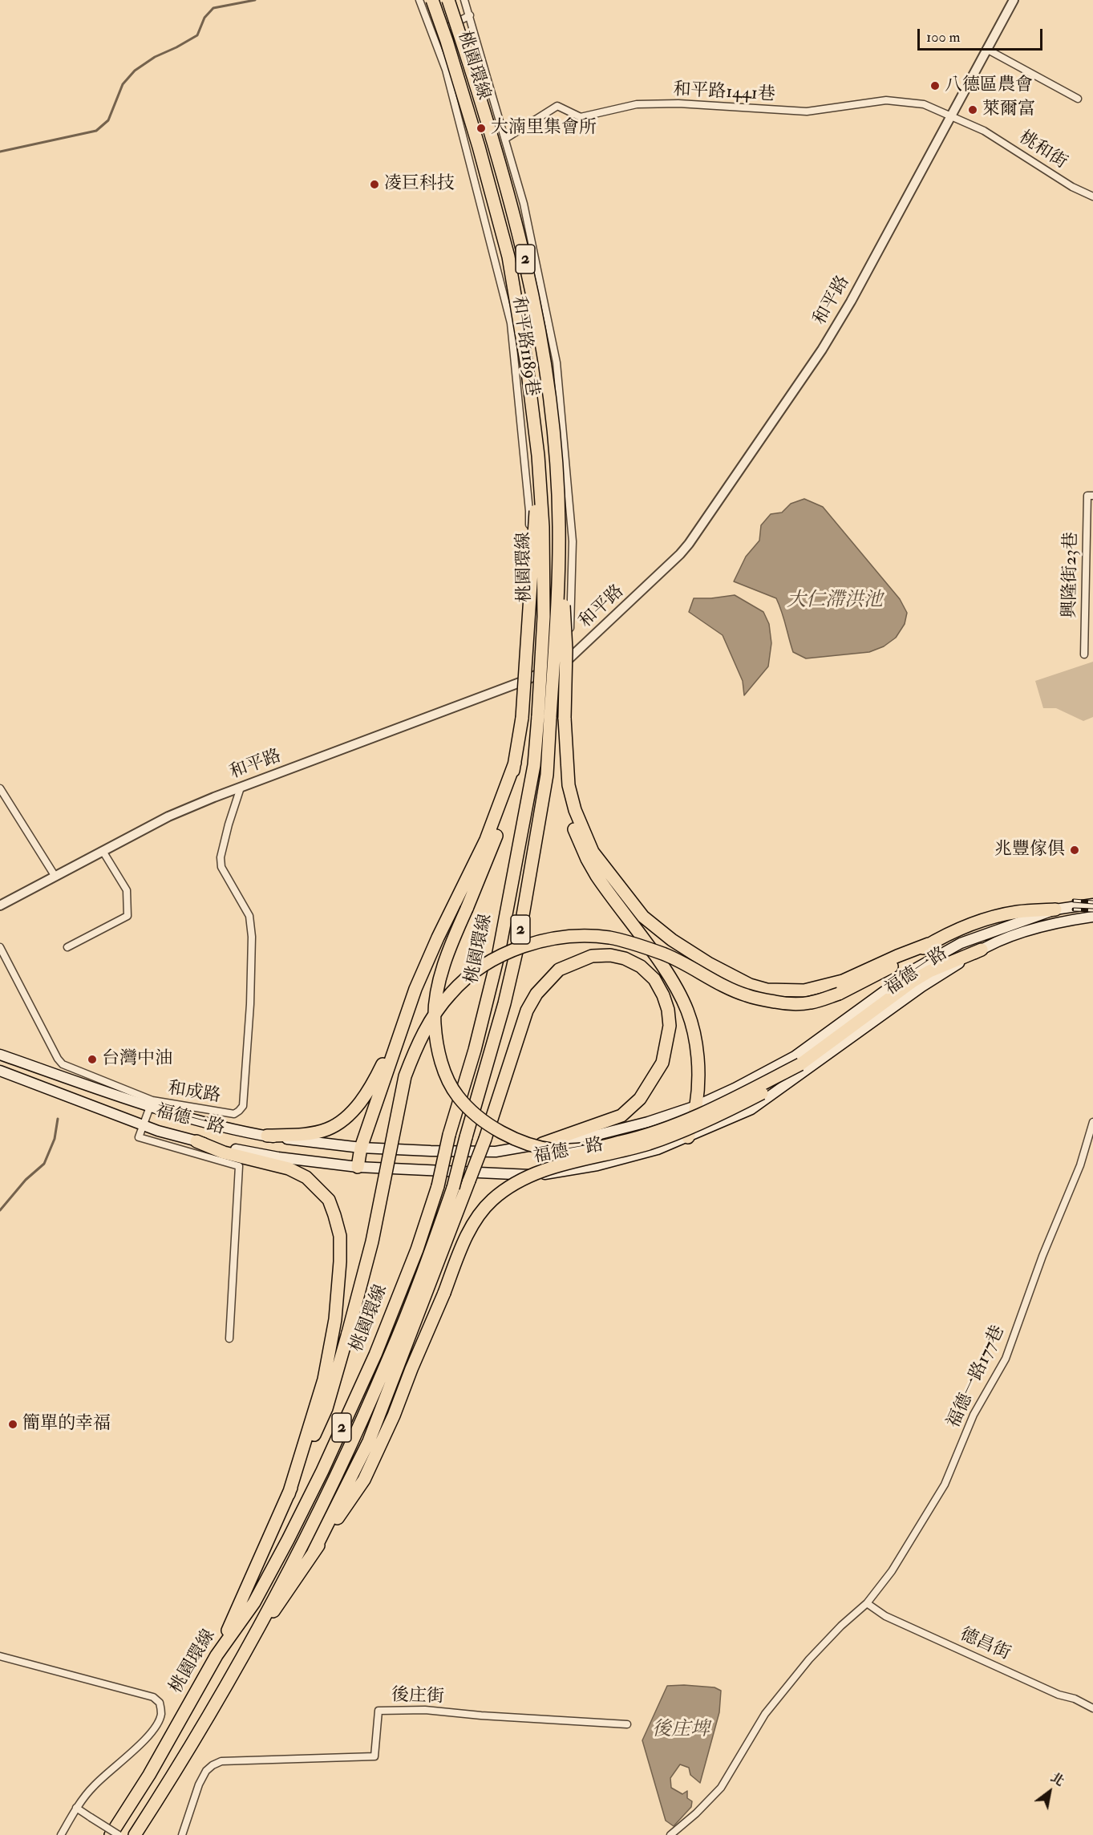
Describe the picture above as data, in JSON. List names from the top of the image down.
{
  "streets": {
    "highway": ["桃園環線", "2"],
    "main road": ["福德一路"],
    "street": [
      "和平路1441巷",
      "桃和街",
      "和平路",
      "和平路1189巷",
      "興隆街23巷",
      "和成路",
      "福德一路177巷",
      "德昌街",
      "後庄街"
    ]
  },
  "crossings": [
    ["和平路1441巷", "桃和街"],
    ["和平路1441巷", "和平路"],
    ["和平路1441巷", "和平路1189巷"],
    ["桃和街", "和平路"],
    ["和平路", "和平路1189巷"],
    ["和平路", "和成路"],
    ["福德一路", "和成路"],
    ["福德一路177巷", "德昌街"]
  ],
  "water": ["大仁滯洪池", "後庄埤"],
  "places": [
    "八德區農會",
    "萊爾富",
    "大湳里集會所",
    "凌巨科技",
    "兆豐傢俱",
    "台灣中油",
    "簡單的幸福"
  ],
  "scale_bar": "100 m",
  "north": "top right"
}
